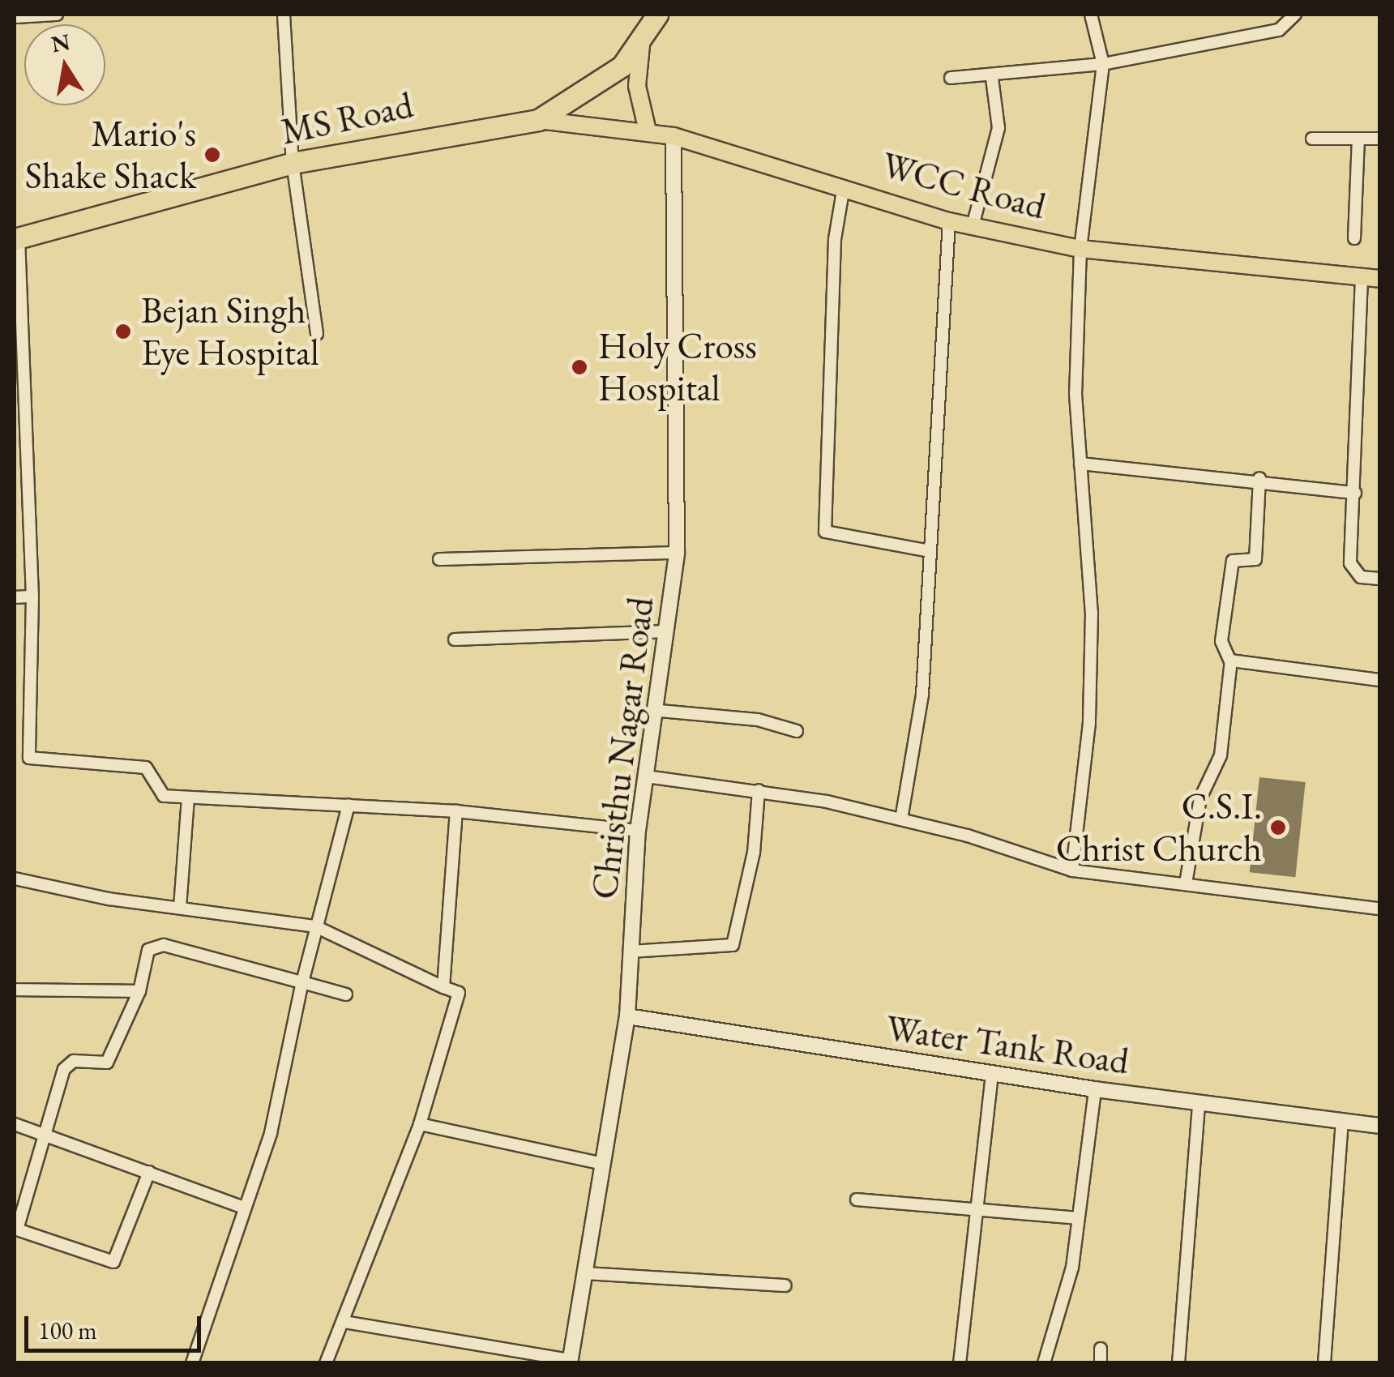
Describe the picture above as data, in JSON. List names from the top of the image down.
{
  "streets": {
    "highway": ["MS Road"],
    "main road": ["WCC Road"],
    "street": ["Christhu Nagar Road", "Water Tank Road"]
  },
  "crossings": [
    ["MS Road", "WCC Road"],
    ["WCC Road", "Christhu Nagar Road"],
    ["Christhu Nagar Road", "Water Tank Road"]
  ],
  "places": [
    "Mario's Shake Shack",
    "Bejan Singh Eye Hospital",
    "Holy Cross Hospital",
    "C.S.I. Christ Church"
  ],
  "scale_bar": "100 m",
  "north": "top"
}
